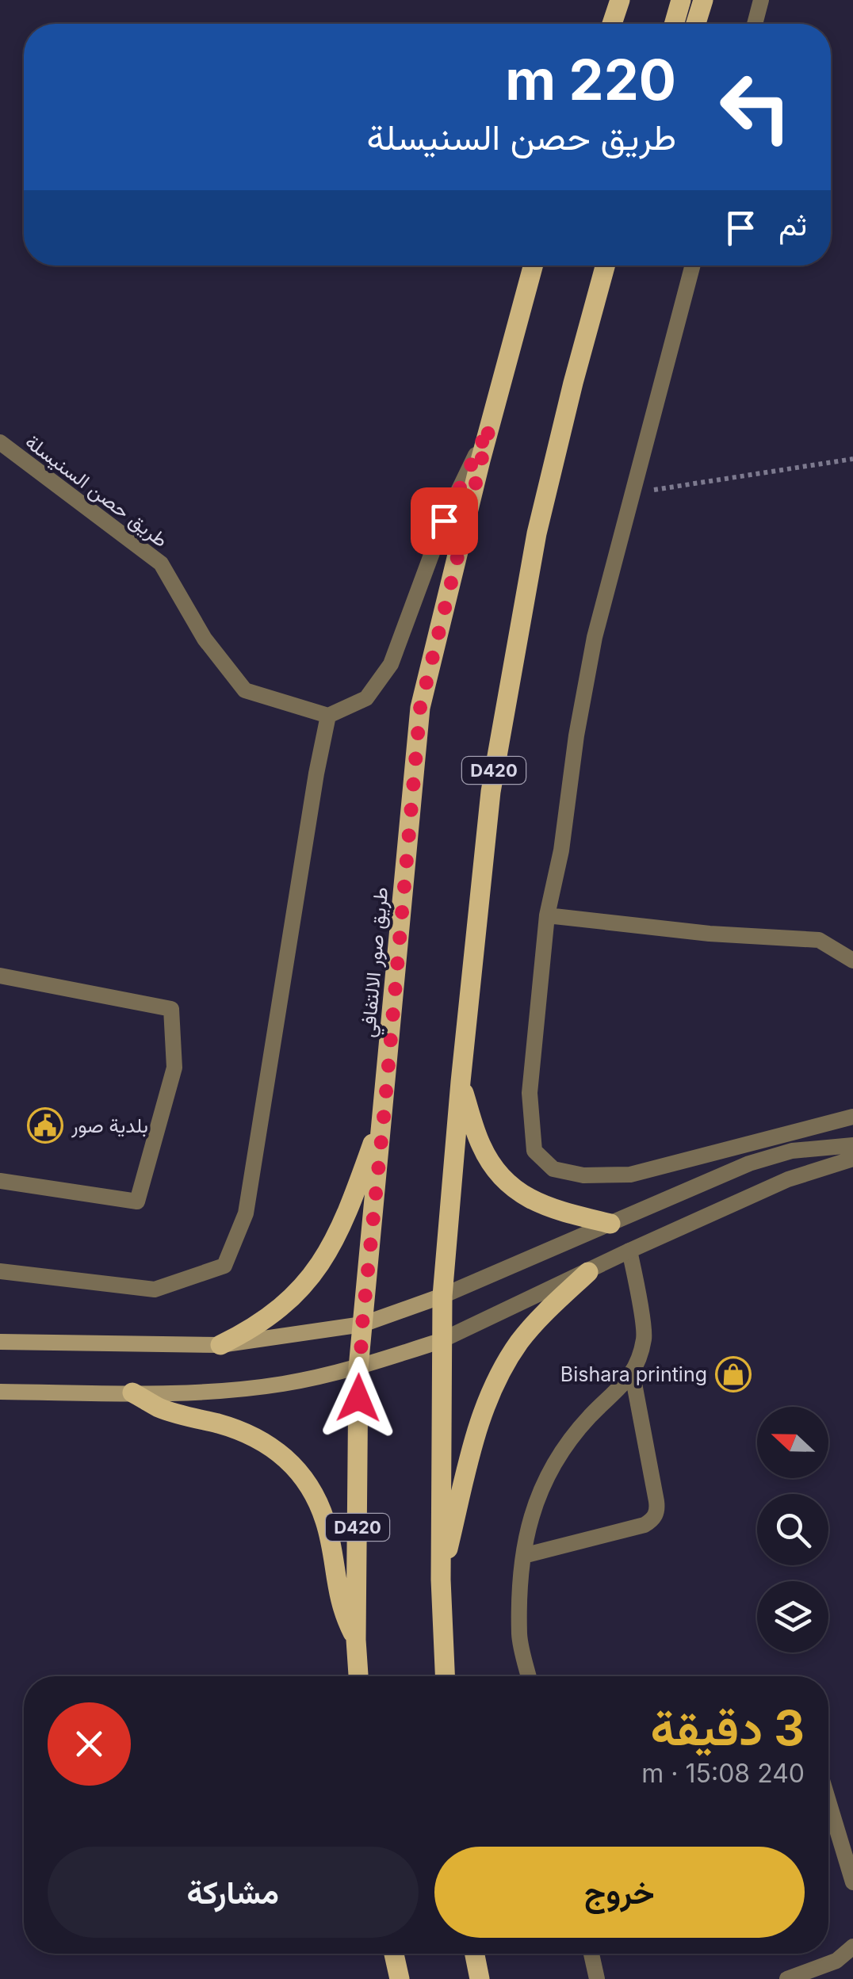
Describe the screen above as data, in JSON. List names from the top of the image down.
{
  "streets": {
    "main road": ["D420", "طريق صور الالتفافي"],
    "street": ["طريق حصن السنيسلة"]
  },
  "places": {
    "public building": ["بلدية صور"],
    "shop": ["Bishara printing"]
  },
  "north": "left",
  "page": {
    "turn": ["220 m", "طريق حصن السنيسلة"],
    "then": "ثم",
    "heading": ["3 دقيقة", "240 m · 15:08"],
    "buttons": ["خروج", "مشاركة"]
  }
}
